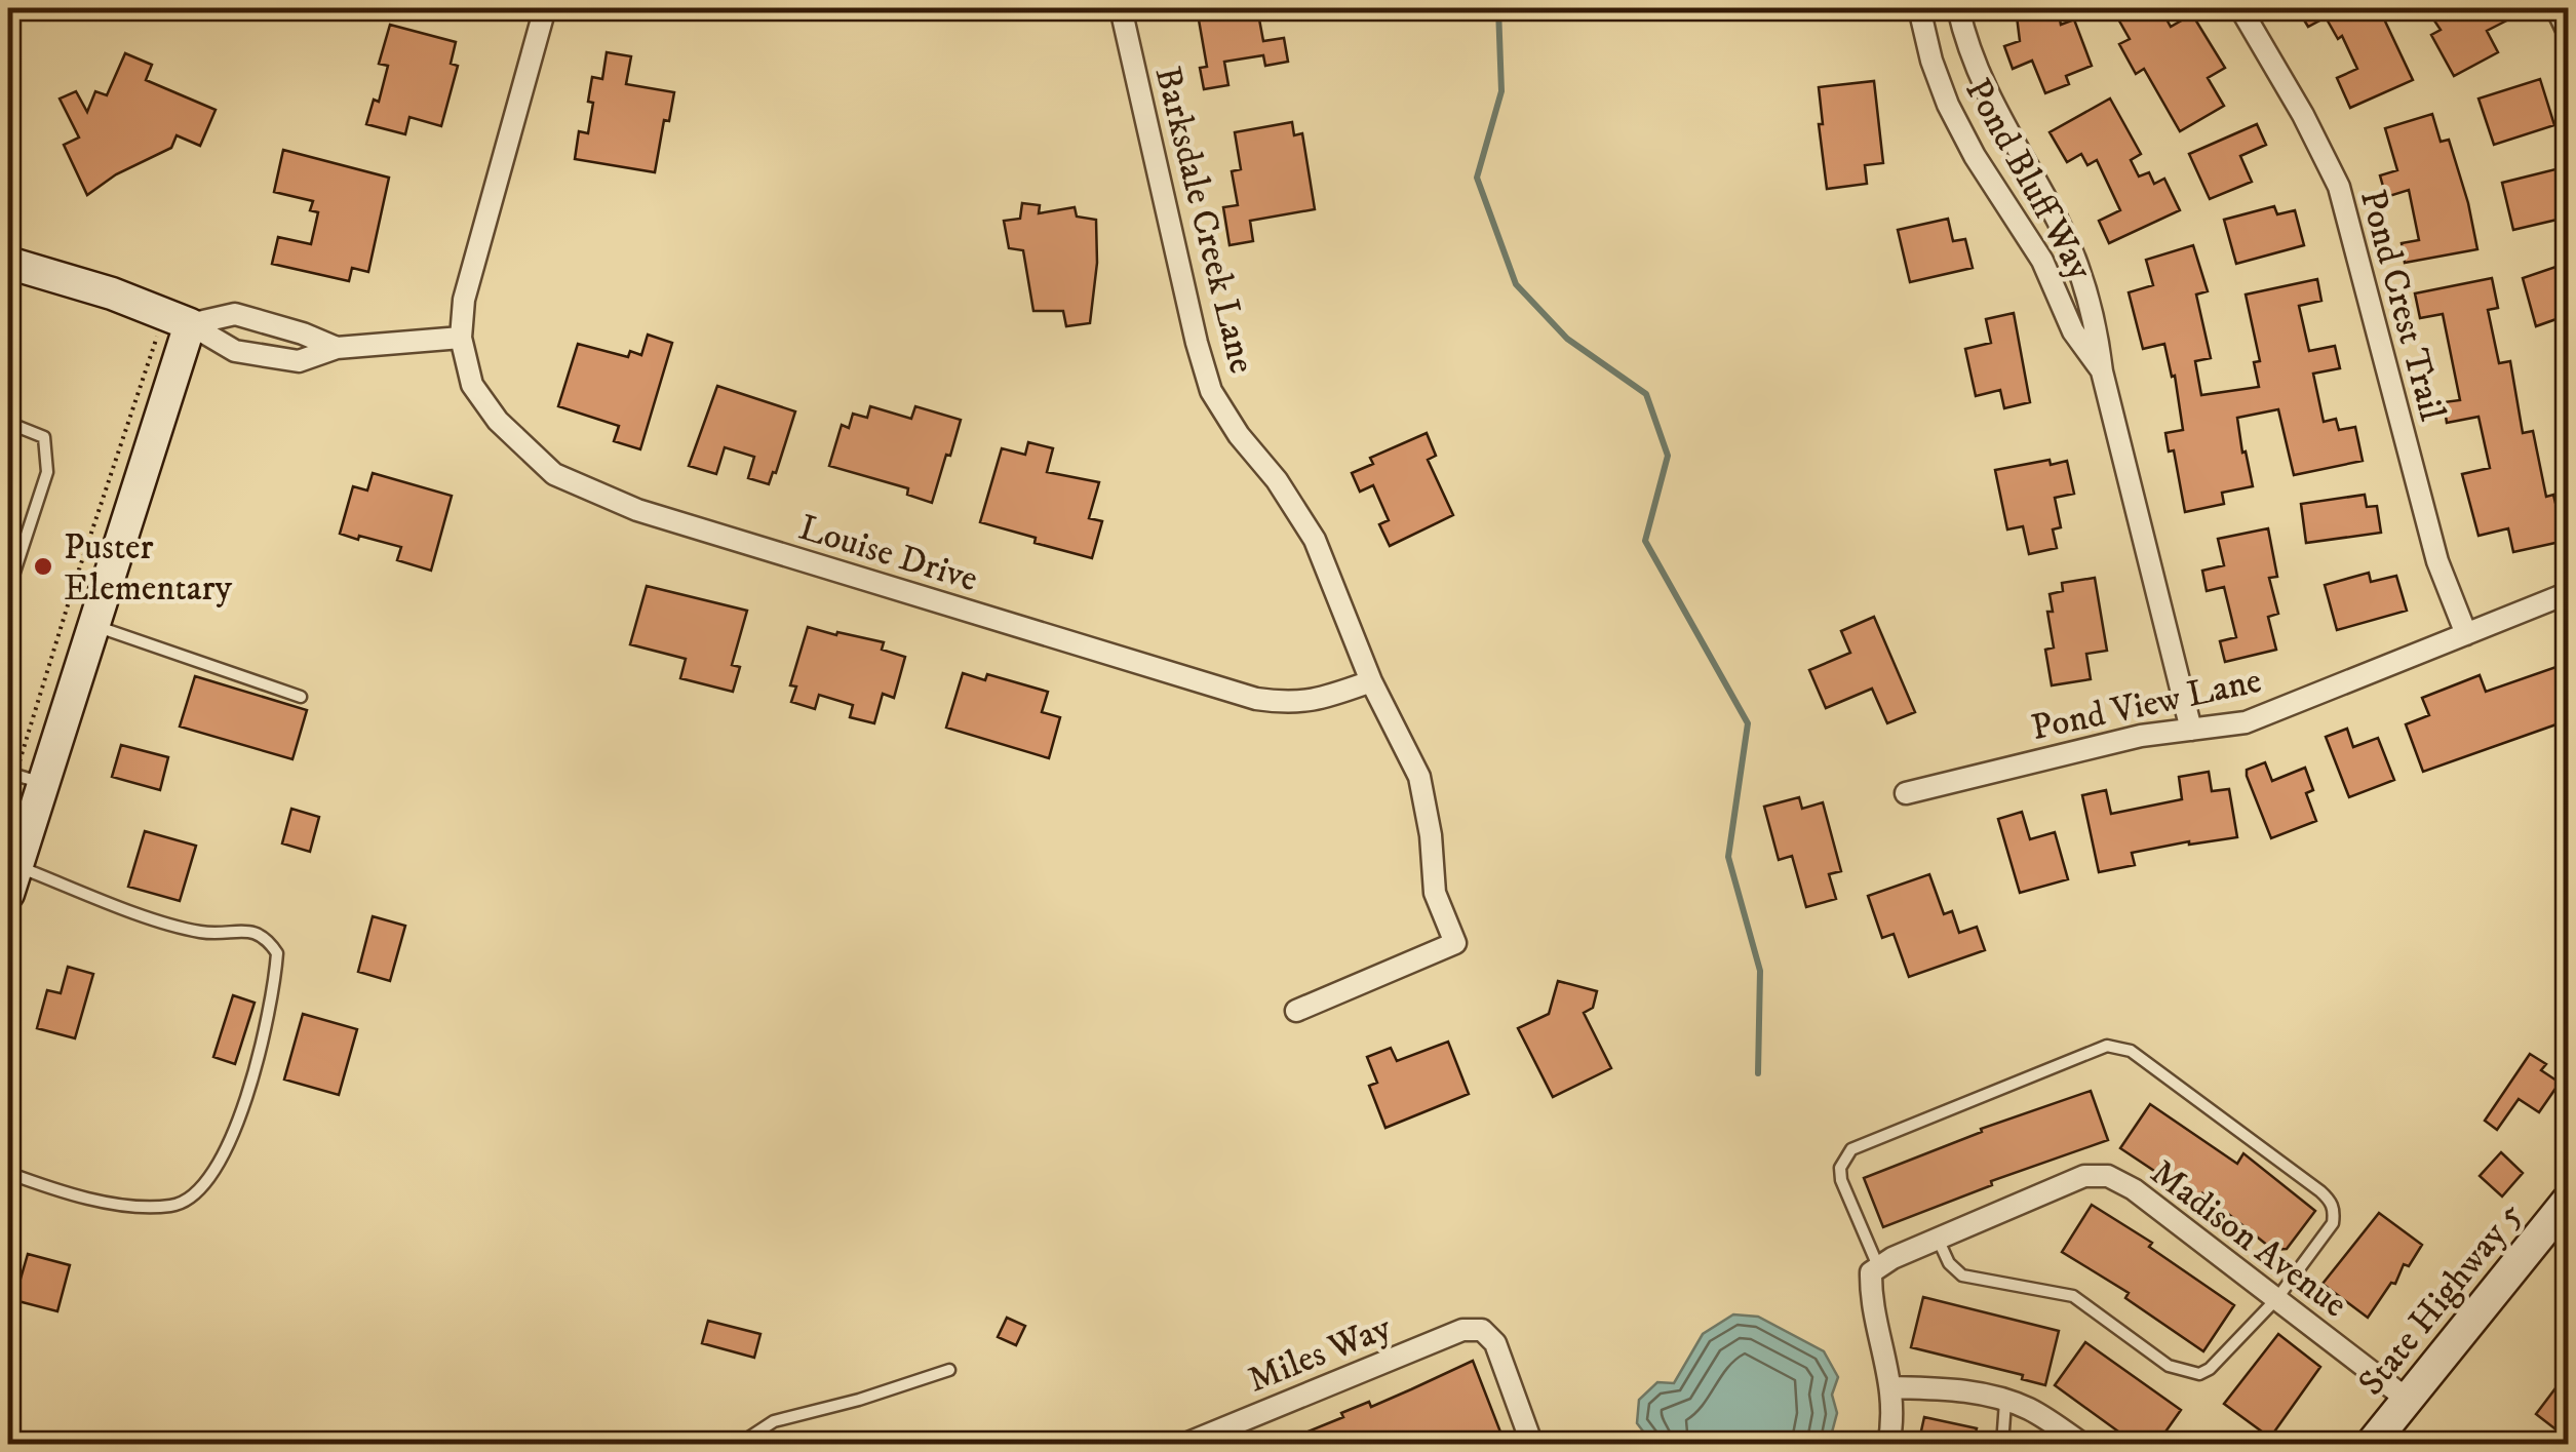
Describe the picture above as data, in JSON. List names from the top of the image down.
{
  "streets": {
    "street": [
      "Pond Bluff Way",
      "Barksdale Creek Lane",
      "Pond Crest Trail",
      "Louise Drive",
      "Pond View Lane",
      "Madison Avenue",
      "State Highway 5",
      "Miles Way"
    ]
  },
  "crossings": [
    ["Pond Bluff Way", "Pond View Lane"],
    ["Barksdale Creek Lane", "Louise Drive"],
    ["Pond Crest Trail", "Pond View Lane"],
    ["Madison Avenue", "State Highway 5"]
  ],
  "places": ["Puster Elementary"]
}
